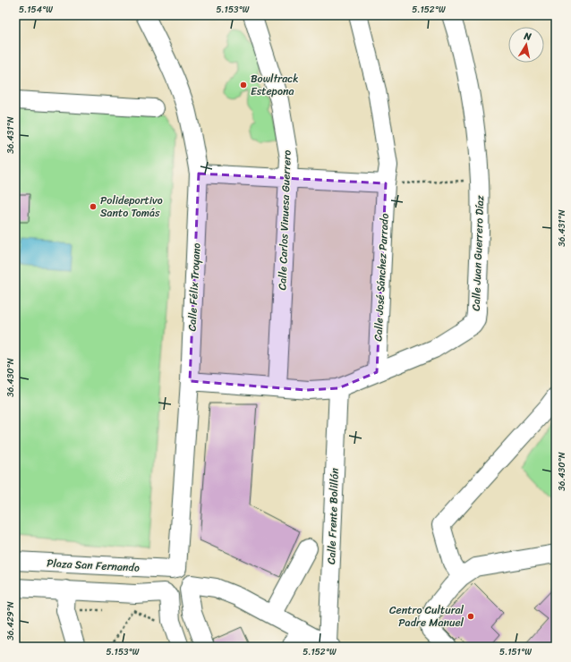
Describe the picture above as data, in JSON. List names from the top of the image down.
{
  "streets": {
    "street": [
      "Calle Carlos Vinuesa Guerrero",
      "Calle Juan Guerrero Díaz",
      "Calle José Sánchez Parrado",
      "Calle Félix Troyano",
      "Calle Frente Bolillón",
      "Plaza San Fernando"
    ]
  },
  "crossings": [
    ["Calle Carlos Vinuesa Guerrero", "Calle Juan Guerrero Díaz"],
    ["Calle Juan Guerrero Díaz", "Calle José Sánchez Parrado"],
    ["Calle Juan Guerrero Díaz", "Calle Félix Troyano"],
    ["Calle Juan Guerrero Díaz", "Calle Frente Bolillón"],
    ["Calle Félix Troyano", "Plaza San Fernando"]
  ],
  "places": ["Bowltrack Estepona", "Polideportivo Santo Tomás", "Centro Cultural Padre Manuel"],
  "north": "top",
  "coordinates": [
    "5.154°W",
    "5.153°W",
    "5.152°W",
    "36.431°N",
    "36.430°N",
    "36.429°N",
    "5.151°W"
  ]
}
